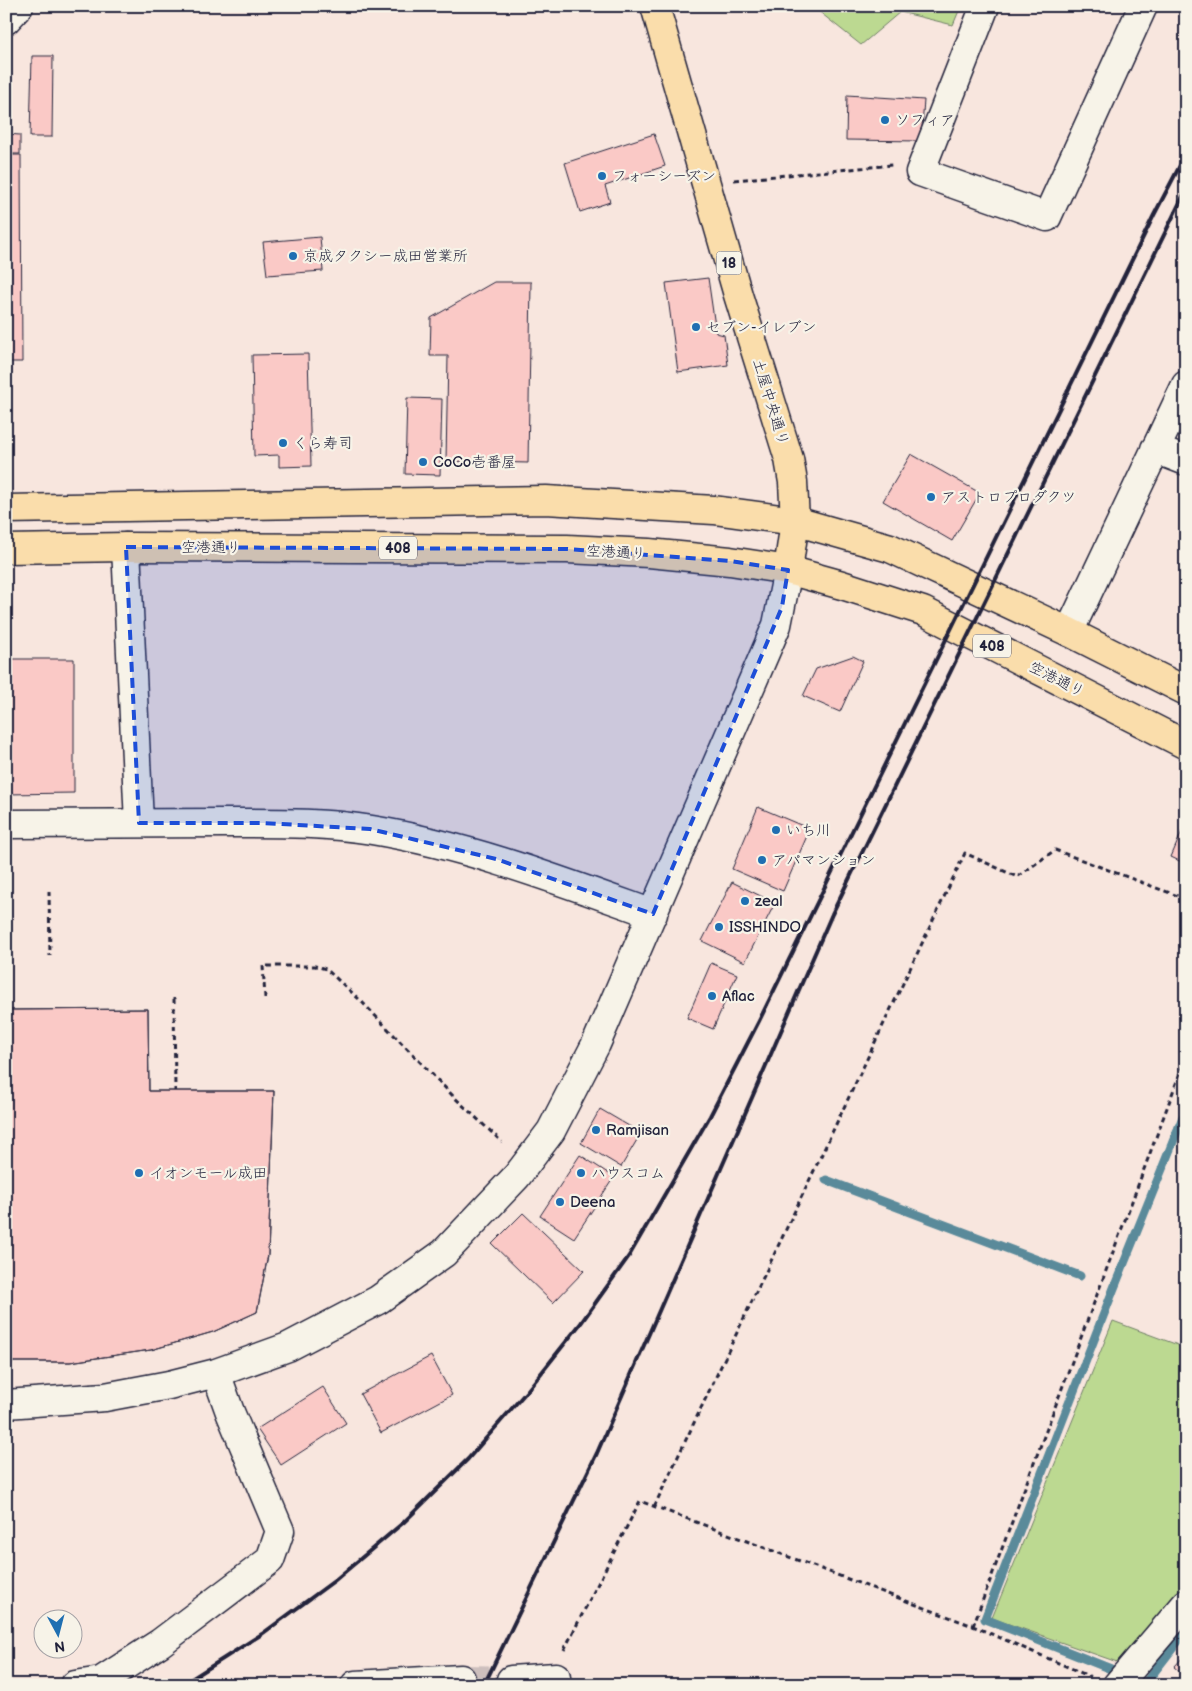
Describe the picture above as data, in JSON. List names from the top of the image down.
{
  "streets": {
    "main road": [
      "18",
      "土屋中央通り",
      "空港通り",
      "408"
    ]
  },
  "crossings": [
    ["土屋中央通り", "空港通り"]
  ],
  "places": [
    "ソフィア",
    "フォーシーズン",
    "京成タクシー成田営業所",
    "セブン-イレブン",
    "くら寿司",
    "CoCo壱番屋",
    "アストロプロダクツ",
    "いち川",
    "アパマンション",
    "zeal",
    "ISSHINDO",
    "Aflac",
    "Ramjisan",
    "イオンモール成田",
    "ハウスコム",
    "Deena"
  ],
  "north": "bottom"
}
